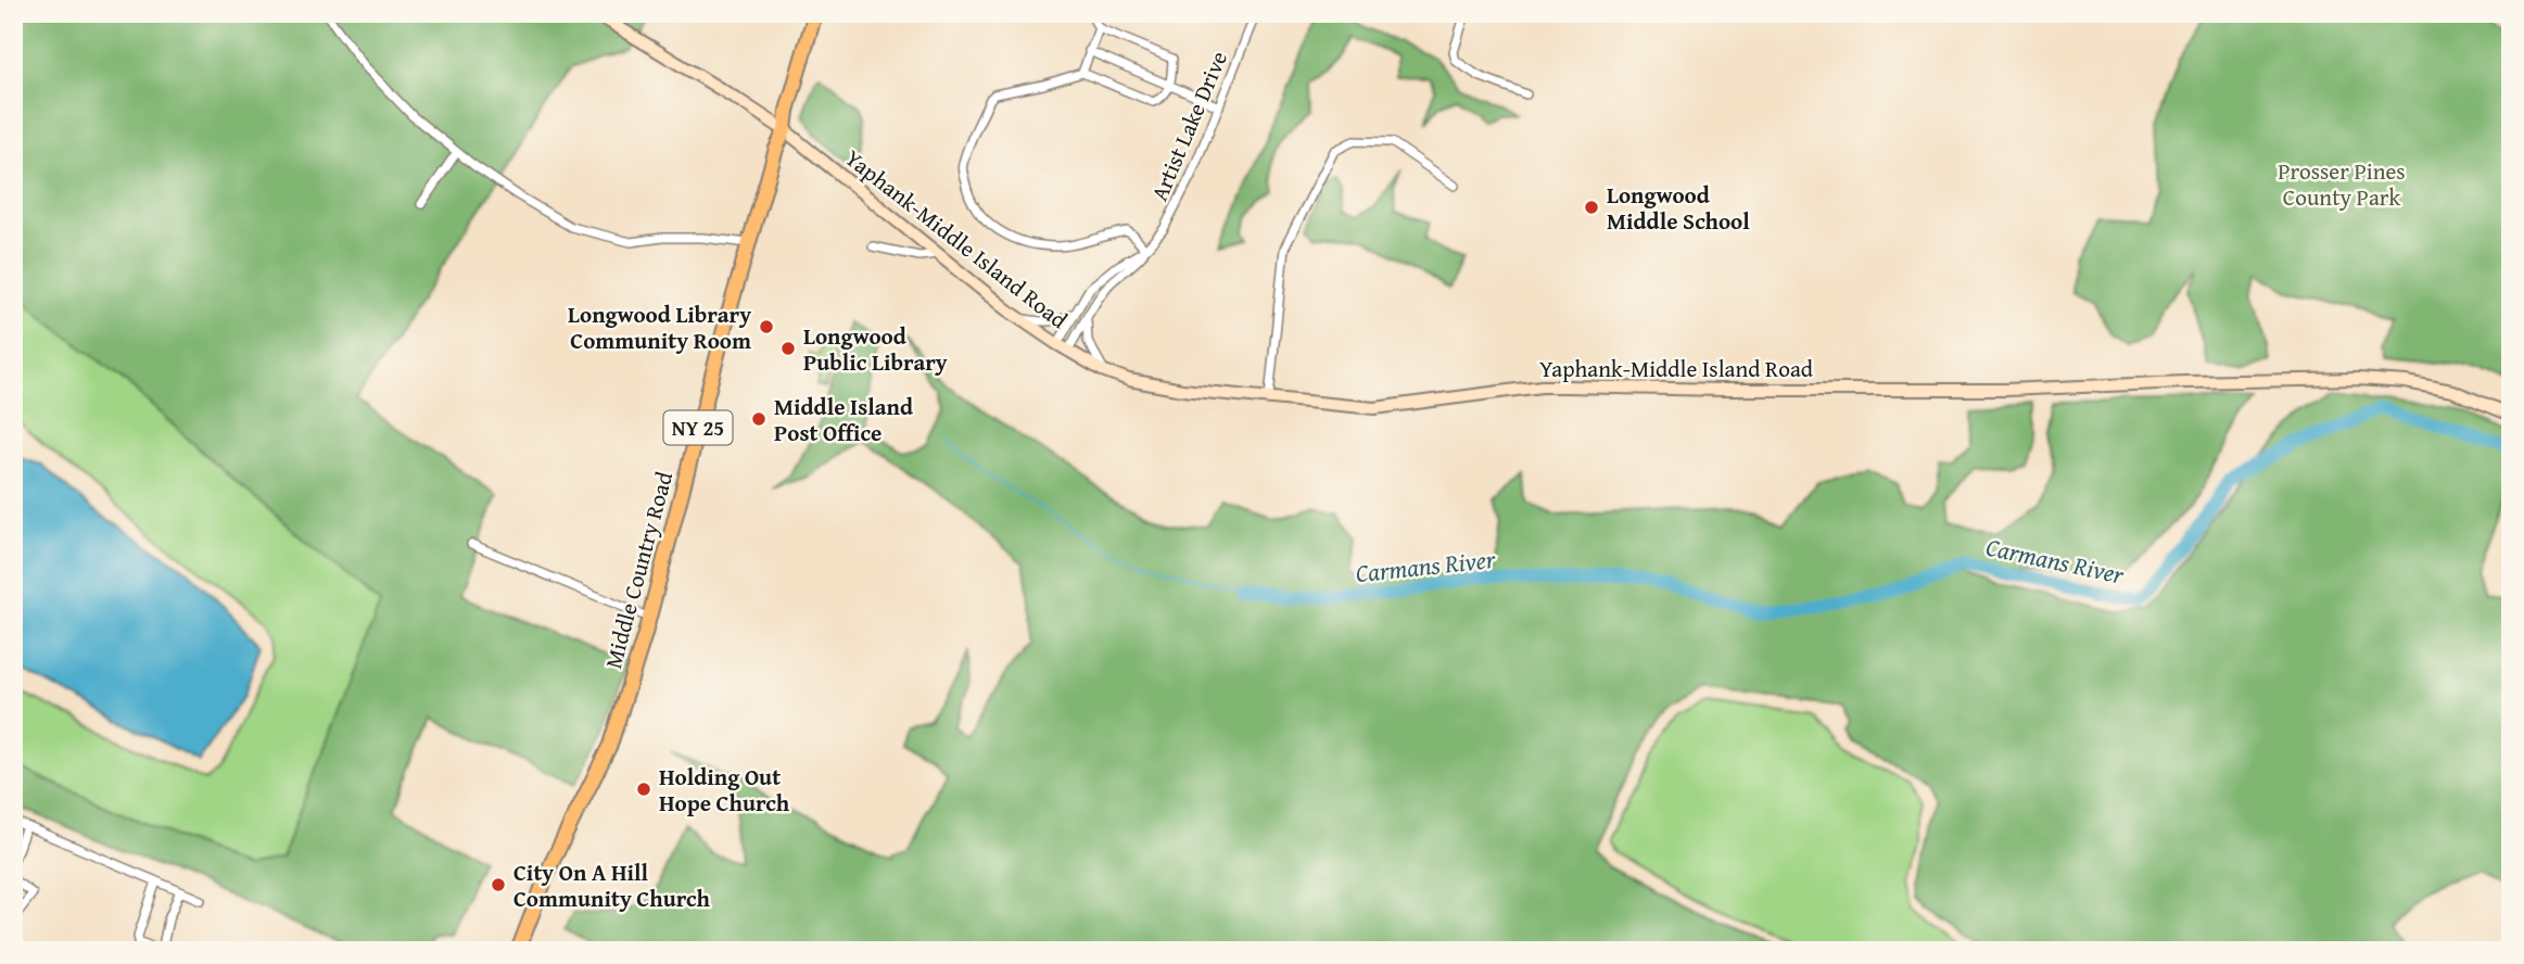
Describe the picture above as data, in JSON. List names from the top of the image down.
{
  "streets": {
    "main road": ["Yaphank-Middle Island Road", "NY 25", "Middle Country Road"],
    "street": ["Artist Lake Drive"]
  },
  "crossings": [
    ["Artist Lake Drive", "Yaphank-Middle Island Road"],
    ["Yaphank-Middle Island Road", "Middle Country Road"]
  ],
  "water": ["Carmans River"],
  "parks": ["Prosser Pines County Park"],
  "places": [
    "Longwood Middle School",
    "Longwood Library Community Room",
    "Longwood Public Library",
    "Middle Island Post Office",
    "Holding Out Hope Church",
    "City On A Hill Community Church"
  ]
}
